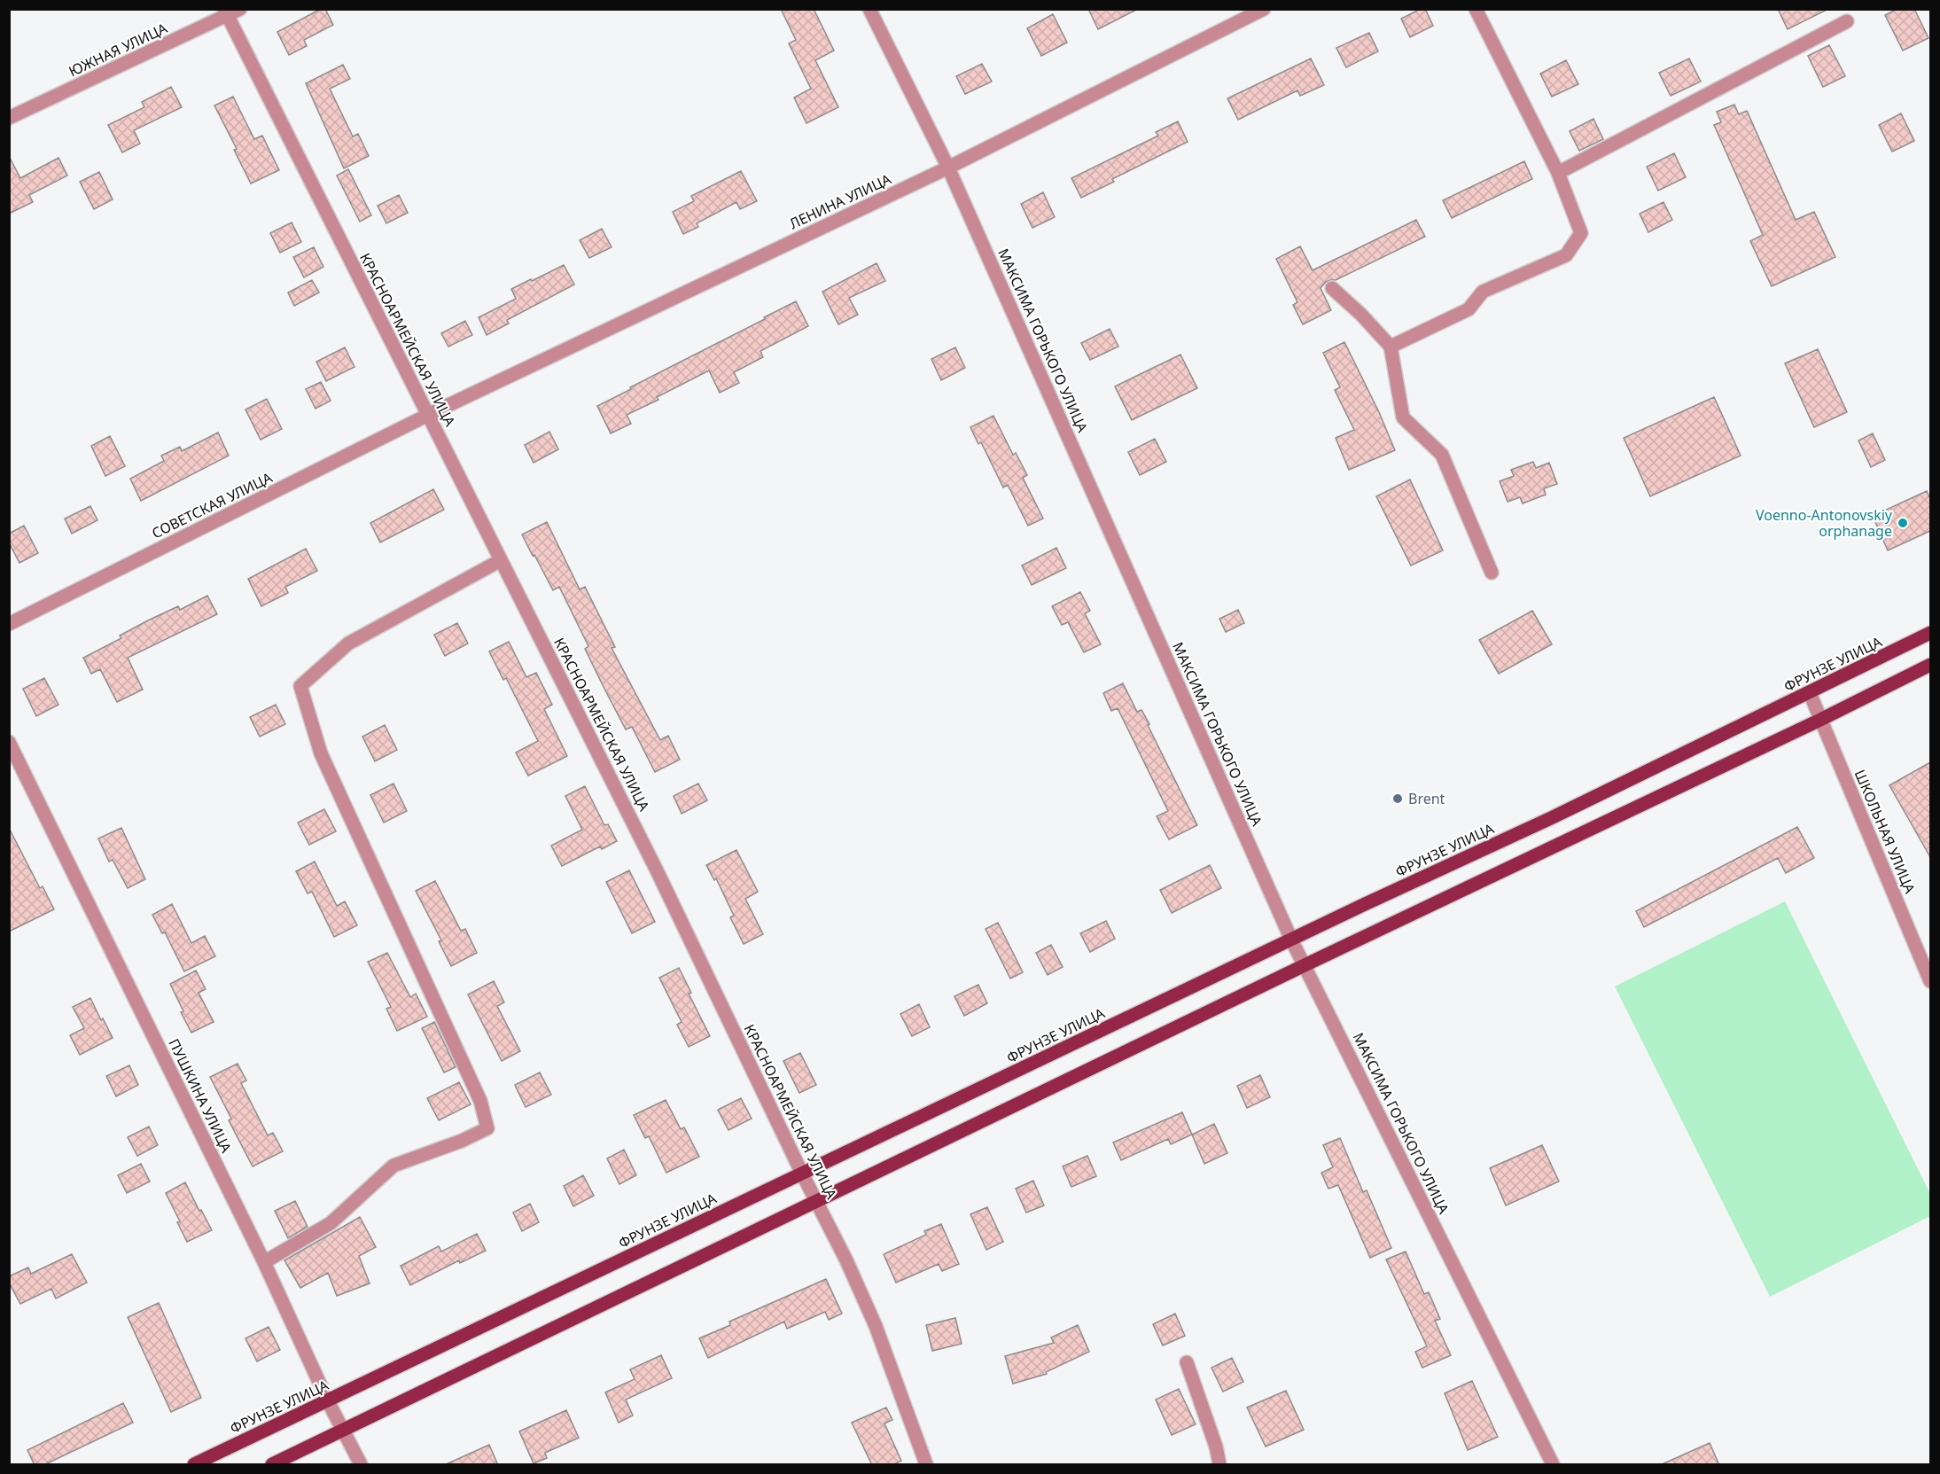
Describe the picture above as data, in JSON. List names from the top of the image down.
{
  "streets": {
    "main road": ["ФРУНЗЕ УЛИЦА"],
    "street": [
      "ЮЖНАЯ УЛИЦА",
      "ЛЕНИНА УЛИЦА",
      "КРАСНОАРМЕЙСКАЯ УЛИЦА",
      "МАКСИМА ГОРЬКОГО УЛИЦА",
      "СОВЕТСКАЯ УЛИЦА",
      "ШКОЛЬНАЯ УЛИЦА",
      "ПУШКИНА УЛИЦА"
    ]
  },
  "crossings": [
    ["ЮЖНАЯ УЛИЦА", "КРАСНОАРМЕЙСКАЯ УЛИЦА"],
    ["ЛЕНИНА УЛИЦА", "КРАСНОАРМЕЙСКАЯ УЛИЦА"],
    ["ЛЕНИНА УЛИЦА", "МАКСИМА ГОРЬКОГО УЛИЦА"],
    ["ЛЕНИНА УЛИЦА", "СОВЕТСКАЯ УЛИЦА"],
    ["КРАСНОАРМЕЙСКАЯ УЛИЦА", "СОВЕТСКАЯ УЛИЦА"],
    ["КРАСНОАРМЕЙСКАЯ УЛИЦА", "ФРУНЗЕ УЛИЦА"],
    ["МАКСИМА ГОРЬКОГО УЛИЦА", "ФРУНЗЕ УЛИЦА"],
    ["ФРУНЗЕ УЛИЦА", "ШКОЛЬНАЯ УЛИЦА"],
    ["ФРУНЗЕ УЛИЦА", "ПУШКИНА УЛИЦА"]
  ],
  "places": ["Voenno-Antonovskiy orphanage", "Brent"]
}
